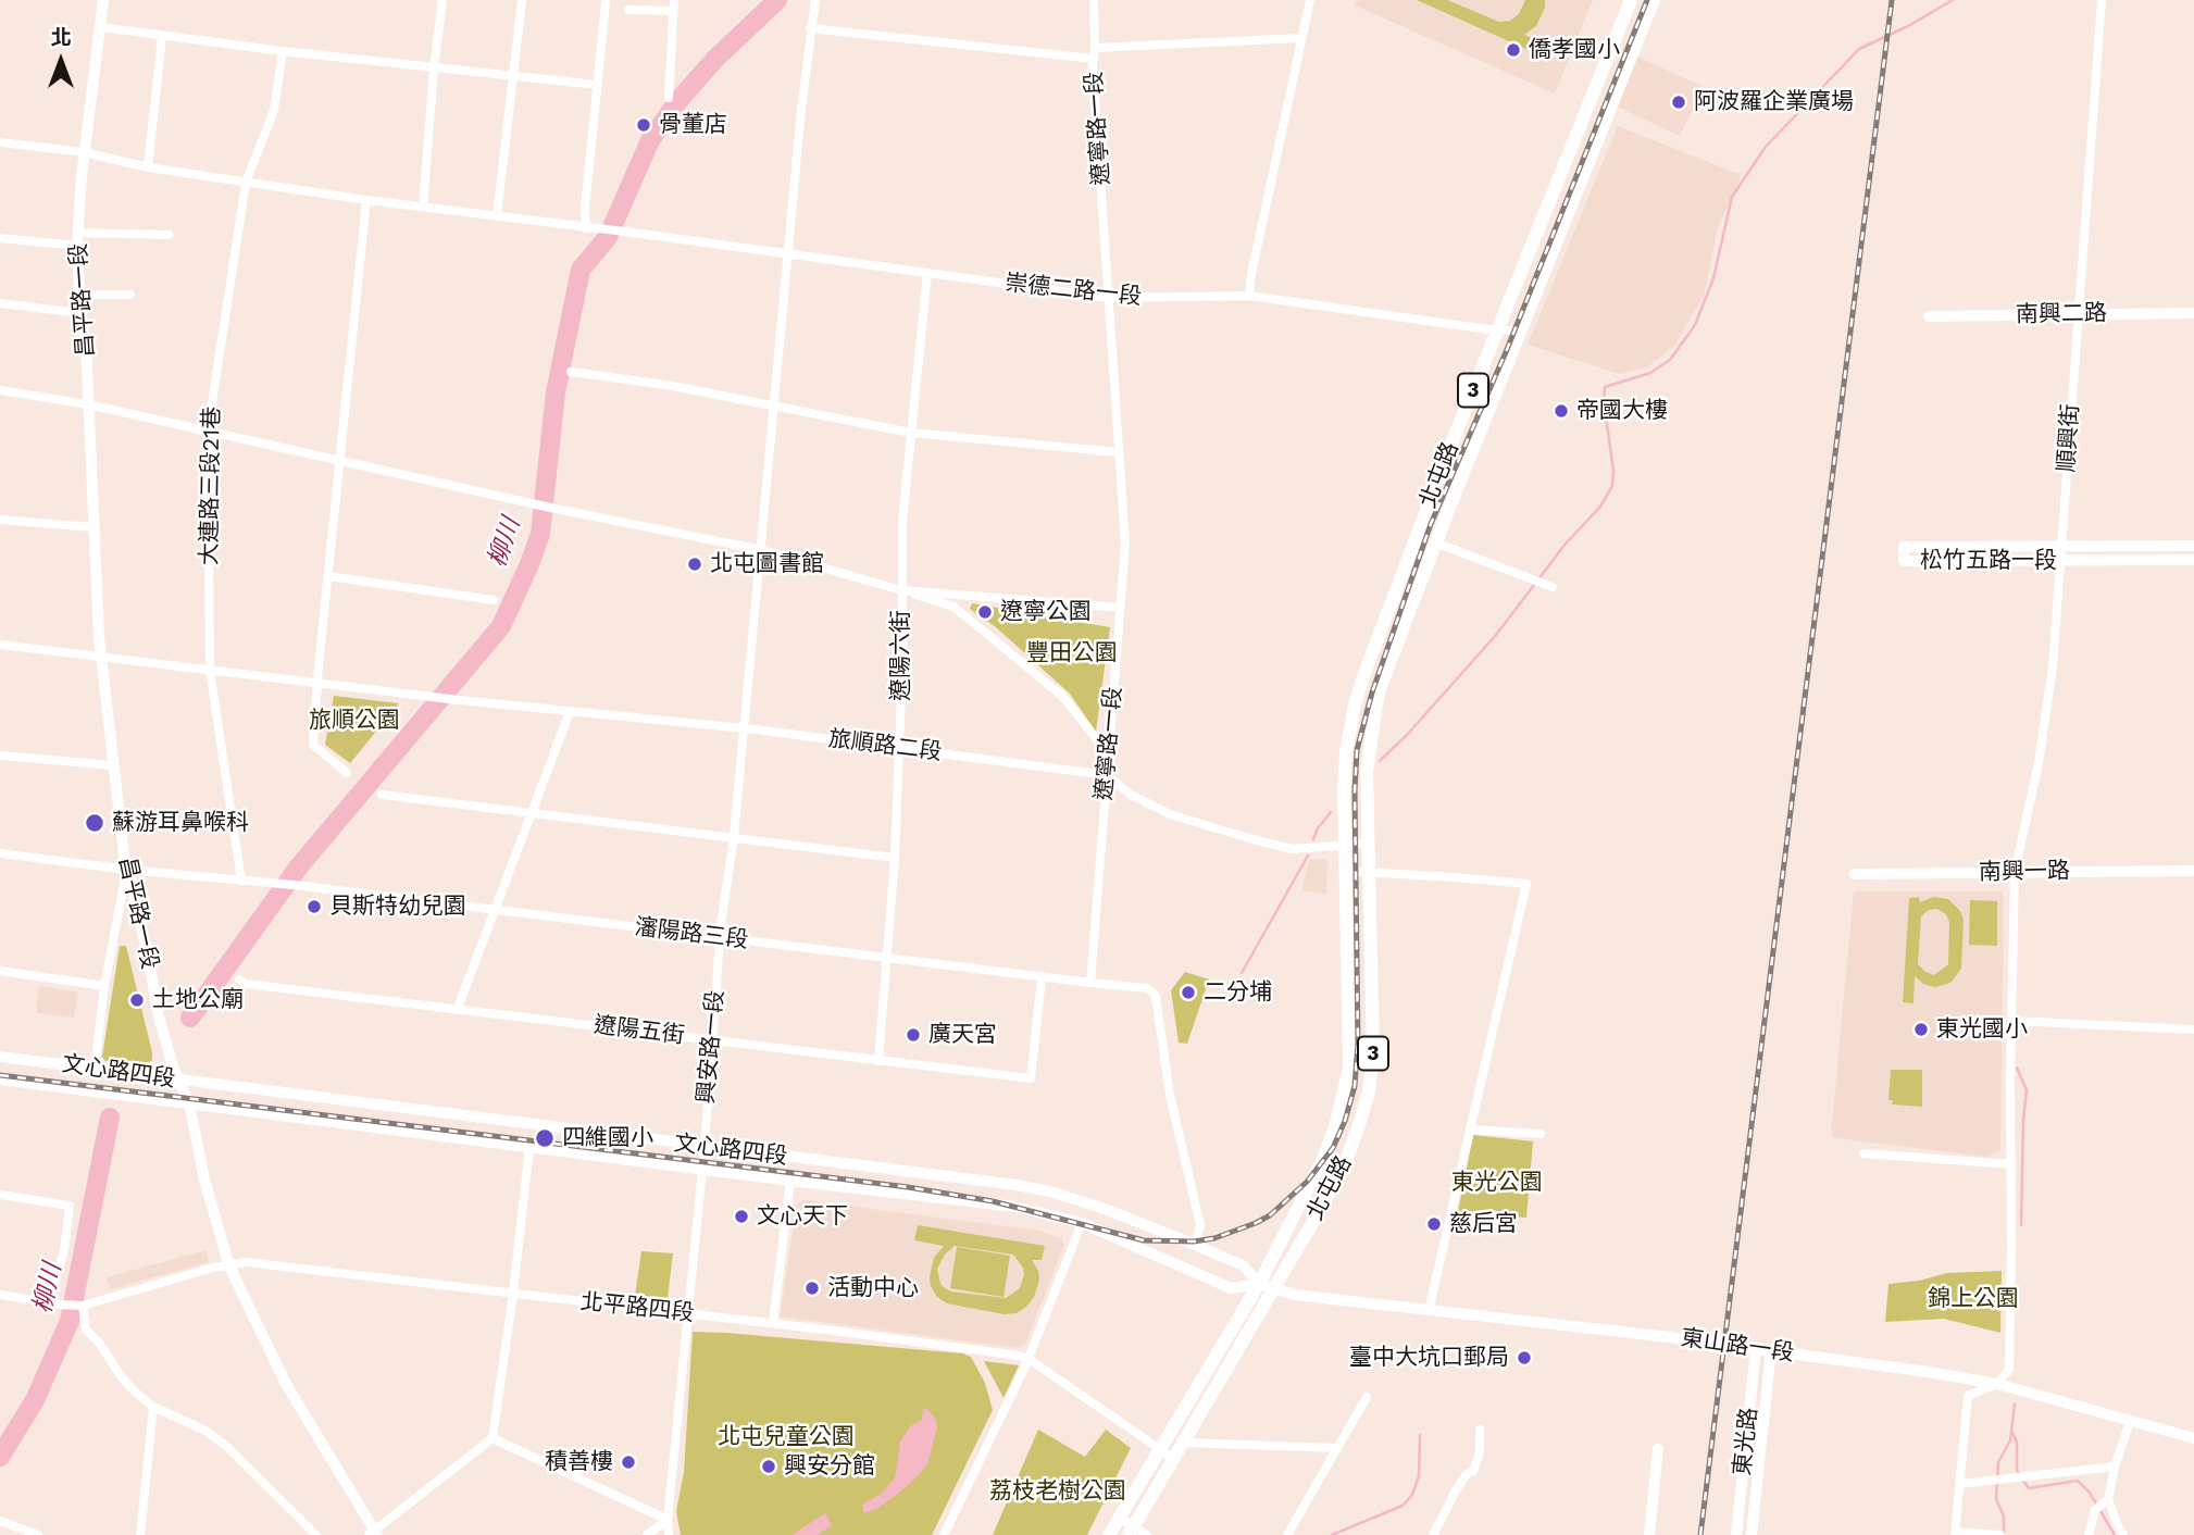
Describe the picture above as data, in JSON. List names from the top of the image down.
{
  "streets": {
    "main road": [
      "昌平路一段",
      "南興二路",
      "3",
      "北屯路",
      "松竹五路一段",
      "南興一路",
      "文心路四段",
      "東山路一段",
      "東光路"
    ],
    "street": [
      "遼寧路一段",
      "崇德二路一段",
      "順興街",
      "大連路三段21巷",
      "遼陽六街",
      "旅順路二段",
      "瀋陽路三段",
      "遼陽五街",
      "興安路一段",
      "北平路四段"
    ]
  },
  "crossings": [
    ["遼寧路一段", "崇德二路一段"],
    ["遼寧路一段", "旅順路二段"],
    ["遼寧路一段", "瀋陽路三段"],
    ["崇德二路一段", "北屯路"],
    ["崇德二路一段", "遼陽六街"],
    ["崇德二路一段", "興安路一段"],
    ["昌平路一段", "文心路四段"],
    ["昌平路一段", "北平路四段"],
    ["南興二路", "順興街"],
    ["順興街", "松竹五路一段"],
    ["順興街", "南興一路"],
    ["順興街", "東山路一段"],
    ["北屯路", "旅順路二段"],
    ["北屯路", "文心路四段"],
    ["北屯路", "北平路四段"],
    ["北屯路", "東山路一段"],
    ["大連路三段21巷", "瀋陽路三段"],
    ["遼陽六街", "旅順路二段"],
    ["遼陽六街", "瀋陽路三段"],
    ["遼陽六街", "遼陽五街"],
    ["旅順路二段", "興安路一段"],
    ["瀋陽路三段", "遼陽五街"],
    ["瀋陽路三段", "興安路一段"],
    ["遼陽五街", "興安路一段"],
    ["興安路一段", "文心路四段"],
    ["興安路一段", "北平路四段"],
    ["文心路四段", "東山路一段"],
    ["東山路一段", "東光路"]
  ],
  "water": ["柳川"],
  "parks": [
    "豐田公園",
    "旅順公園",
    "東光公園",
    "錦上公園",
    "北屯兒童公園",
    "荔枝老樹公園"
  ],
  "places": [
    "僑孝國小",
    "阿波羅企業廣場",
    "骨董店",
    "帝國大樓",
    "北屯圖書館",
    "遼寧公園",
    "蘇游耳鼻喉科",
    "貝斯特幼兒園",
    "二分埔",
    "土地公廟",
    "東光國小",
    "廣天宮",
    "四維國小",
    "文心天下",
    "慈后宮",
    "活動中心",
    "臺中大坑口郵局",
    "積善樓",
    "興安分館"
  ],
  "north": "top"
}
